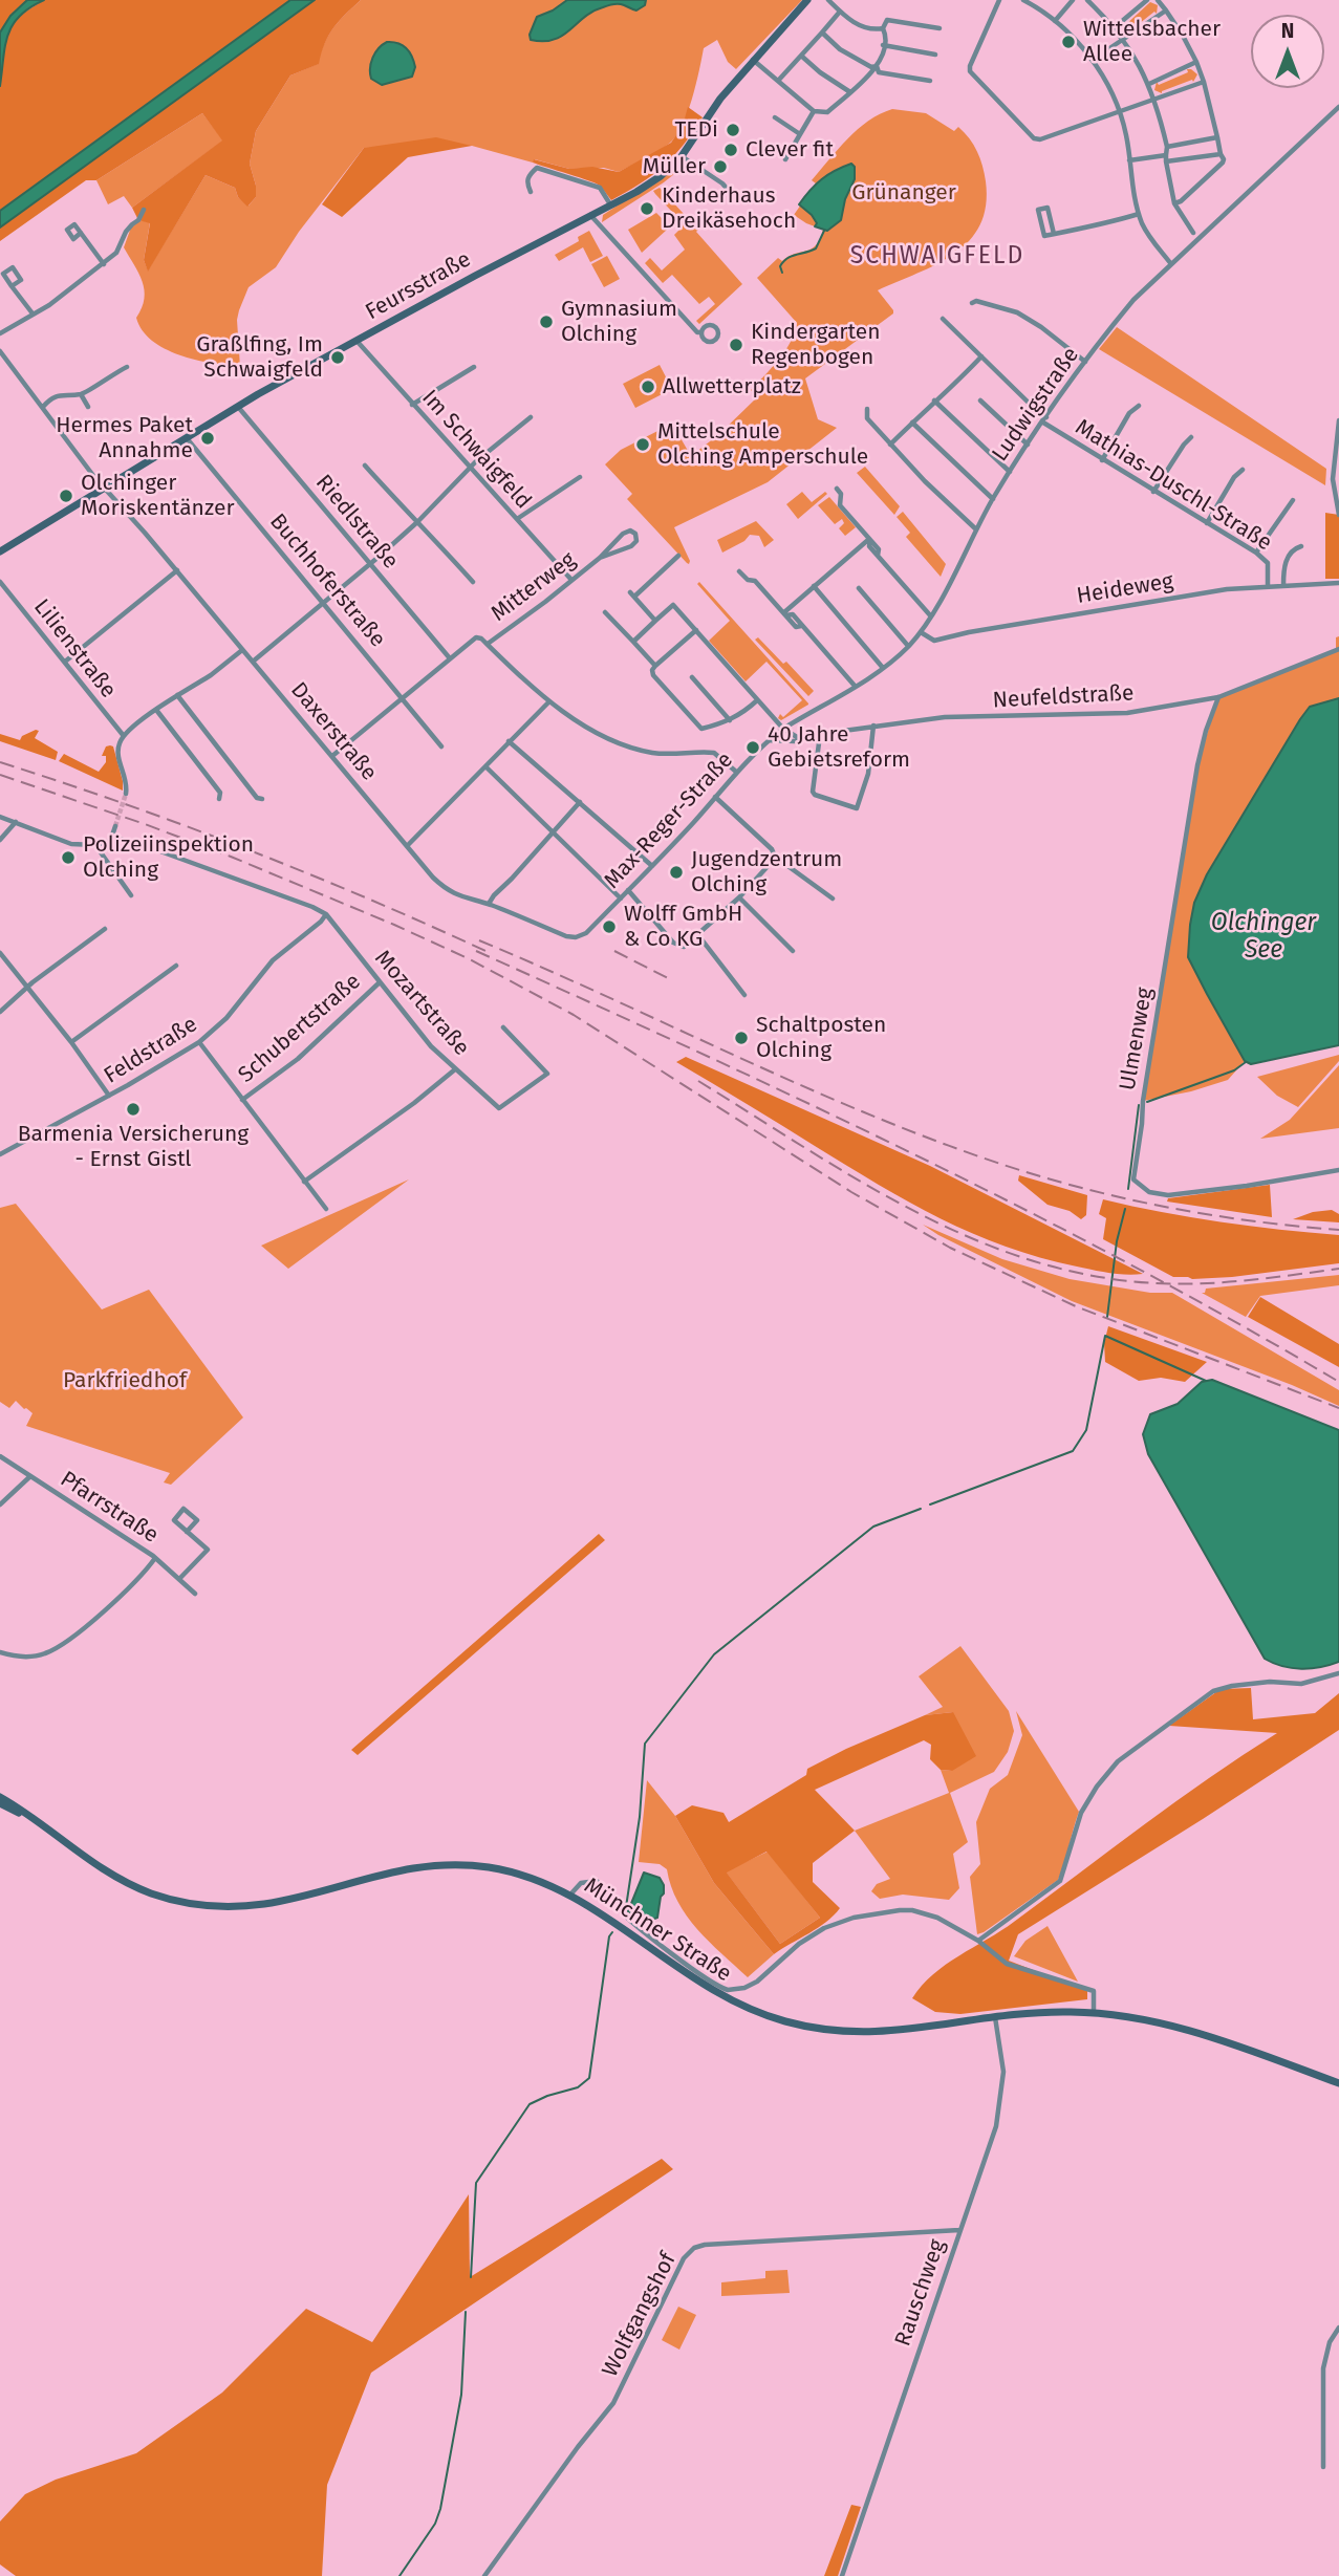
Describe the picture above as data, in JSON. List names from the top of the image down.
{
  "streets": {
    "main road": ["Feursstraße", "Münchner Straße"],
    "street": [
      "Ludwigstraße",
      "Im Schwaigfeld",
      "Mathias-Duschl-Straße",
      "Riedlstraße",
      "Buchhoferstraße",
      "Mitterweg",
      "Heideweg",
      "Lilienstraße",
      "Neufeldstraße",
      "Daxerstraße",
      "Max-Reger-Straße",
      "Mozartstraße",
      "Schubertstraße",
      "Ulmenweg",
      "Feldstraße",
      "Pfarrstraße",
      "Rauschweg",
      "Wolfgangshof"
    ]
  },
  "crossings": [
    ["Feursstraße", "Im Schwaigfeld"],
    ["Feursstraße", "Riedlstraße"],
    ["Feursstraße", "Buchhoferstraße"],
    ["Feursstraße", "Daxerstraße"],
    ["Ludwigstraße", "Mathias-Duschl-Straße"],
    ["Ludwigstraße", "Heideweg"],
    ["Ludwigstraße", "Neufeldstraße"],
    ["Ludwigstraße", "Max-Reger-Straße"],
    ["Im Schwaigfeld", "Mitterweg"],
    ["Mathias-Duschl-Straße", "Heideweg"],
    ["Neufeldstraße", "Max-Reger-Straße"],
    ["Neufeldstraße", "Ulmenweg"],
    ["Daxerstraße", "Max-Reger-Straße"],
    ["Mozartstraße", "Schubertstraße"],
    ["Mozartstraße", "Feldstraße"],
    ["Münchner Straße", "Rauschweg"],
    ["Rauschweg", "Wolfgangshof"]
  ],
  "districts": ["SCHWAIGFELD"],
  "water": ["Olchinger See"],
  "parks": ["Grünanger", "Parkfriedhof"],
  "places": [
    "Wittelsbacher Allee",
    "TEDi",
    "Clever fit",
    "Müller",
    "Kinderhaus Dreikäsehoch",
    "Gymnasium Olching",
    "Kindergarten Regenbogen",
    "Graßlfing, Im Schwaigfeld",
    "Allwetterplatz",
    "Hermes Paket Annahme",
    "Mittelschule Olching Amperschule",
    "Olchinger Moriskentänzer",
    "40 Jahre Gebietsreform",
    "Polizeiinspektion Olching",
    "Jugendzentrum Olching",
    "Wolff GmbH & Co KG",
    "Schaltposten Olching",
    "Barmenia Versicherung - Ernst Gistl"
  ],
  "north": "top"
}
